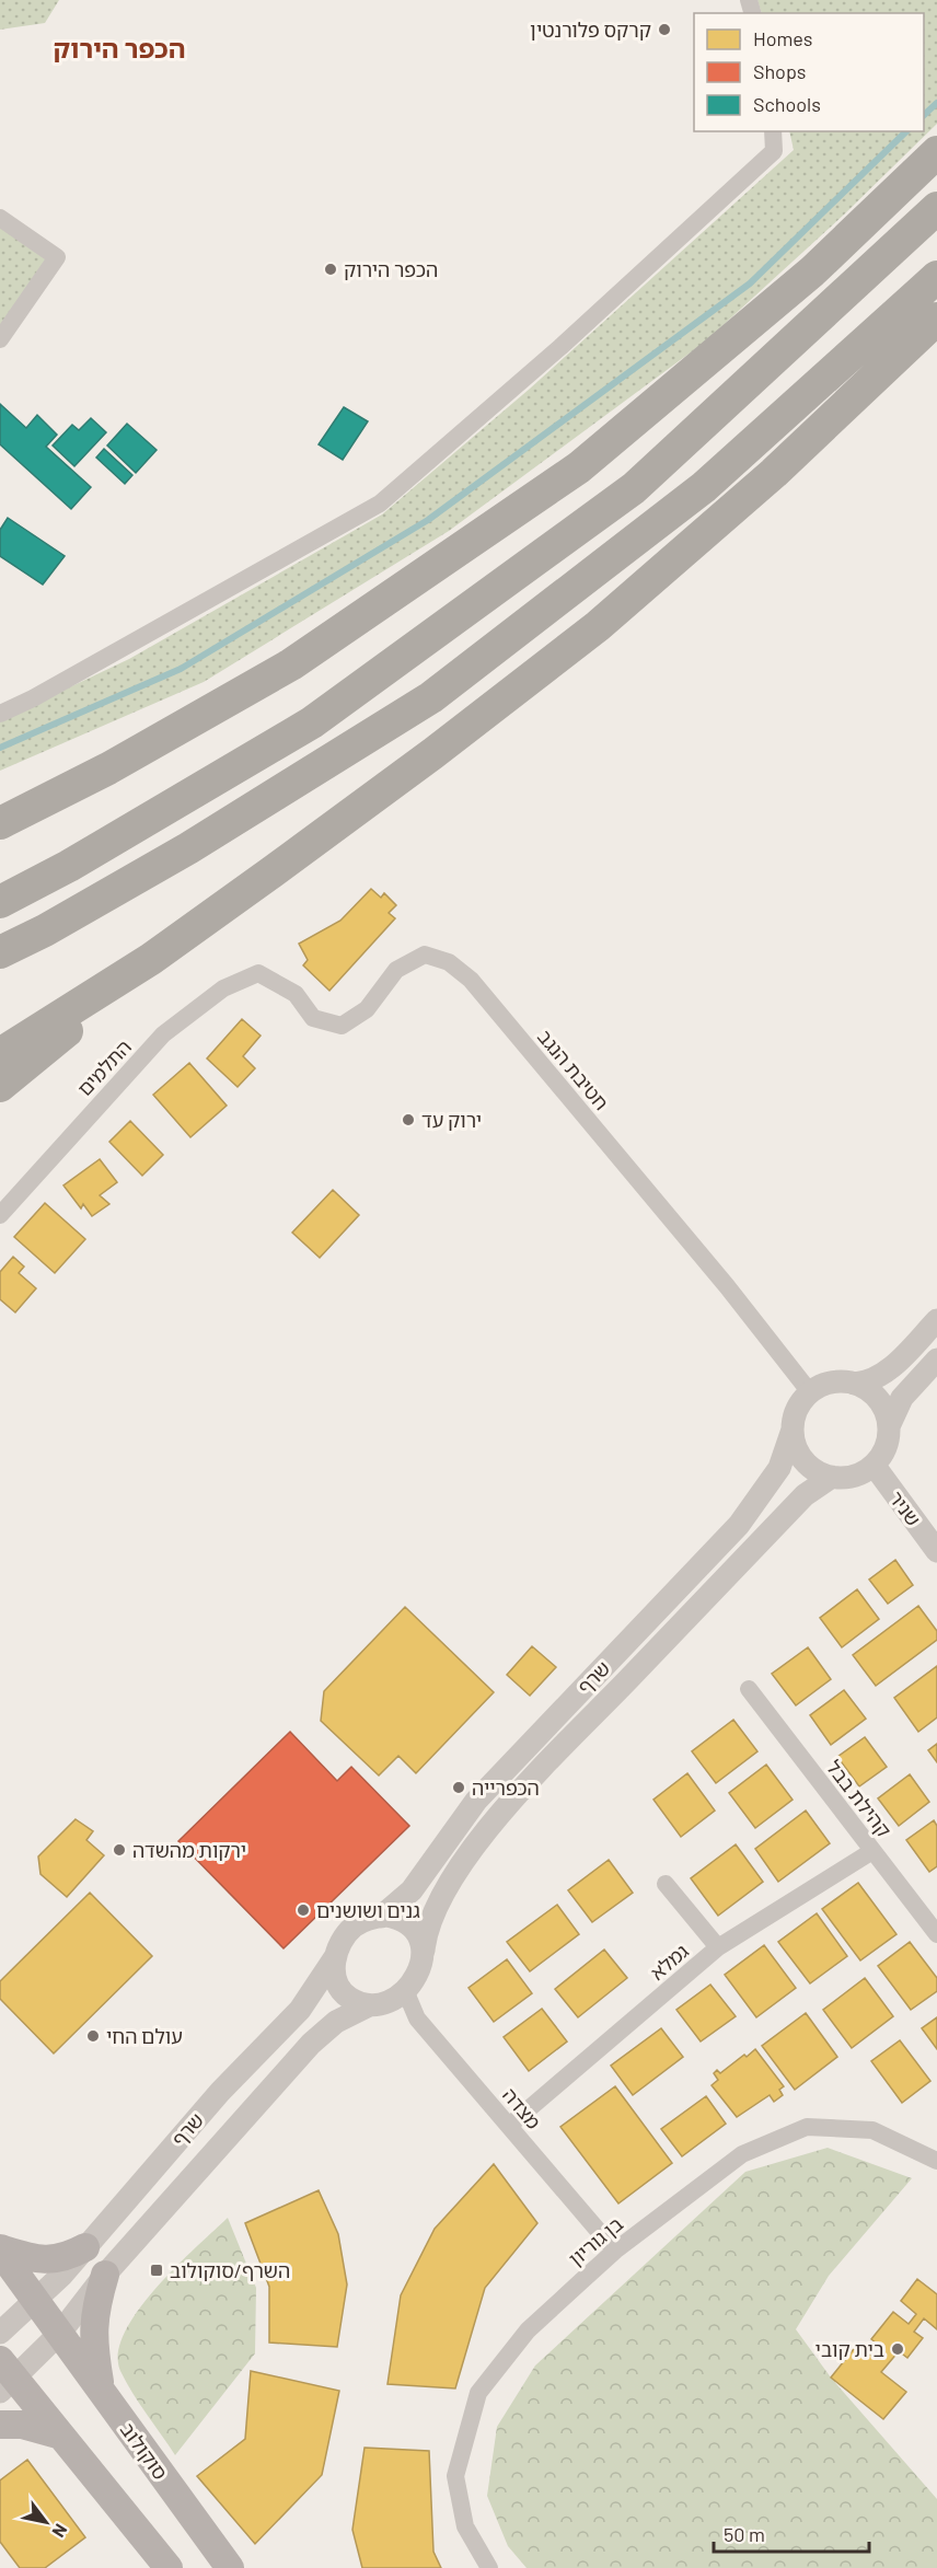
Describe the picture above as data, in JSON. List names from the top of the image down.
{
  "streets": {
    "main road": ["סוקולוב"],
    "street": [
      "התלמים",
      "חטיבת הנגב",
      "שניר",
      "שרף",
      "קהילת בבל",
      "גמלא",
      "מצדה",
      "בן גוריון"
    ]
  },
  "crossings": [
    ["התלמים", "חטיבת הנגב"],
    ["חטיבת הנגב", "שניר"],
    ["חטיבת הנגב", "שרף"],
    ["שניר", "שרף"],
    ["שרף", "מצדה"],
    ["שרף", "סוקולוב"],
    ["קהילת בבל", "גמלא"],
    ["גמלא", "מצדה"],
    ["מצדה", "בן גוריון"]
  ],
  "districts": ["הכפר הירוק"],
  "places": {
    "other": [
      "קרקס פלורנטין",
      "הכפר הירוק",
      "ירוק עד",
      "הכפרייה",
      "ירקות מהשדה",
      "גנים ושושנים",
      "עולם החי",
      "בית קובי"
    ],
    "transit": ["השרף/סוקולוב"]
  },
  "legend": ["Homes", "Shops", "Schools"],
  "scale_bar": "50 m",
  "north": "bottom right"
}
